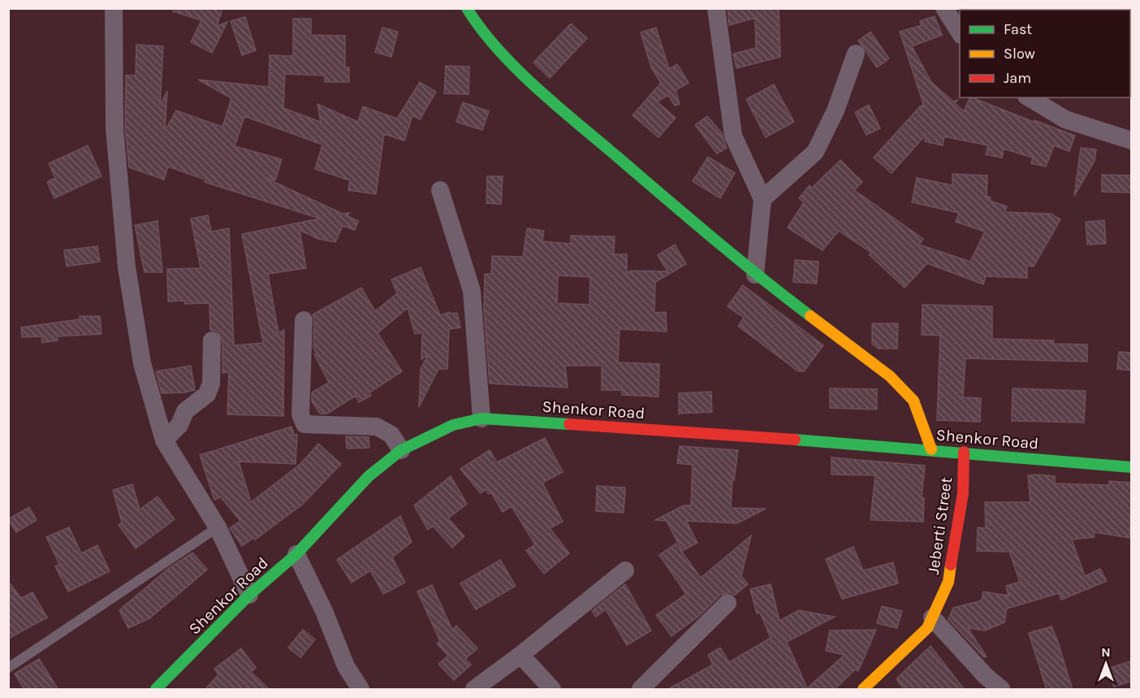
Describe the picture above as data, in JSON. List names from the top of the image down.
{
  "streets": {
    "main road": ["Shenkor Road", "Jeberti Street"]
  },
  "crossings": [
    ["Shenkor Road", "Jeberti Street"]
  ],
  "legend": ["Fast", "Slow", "Jam"],
  "north": "top"
}
